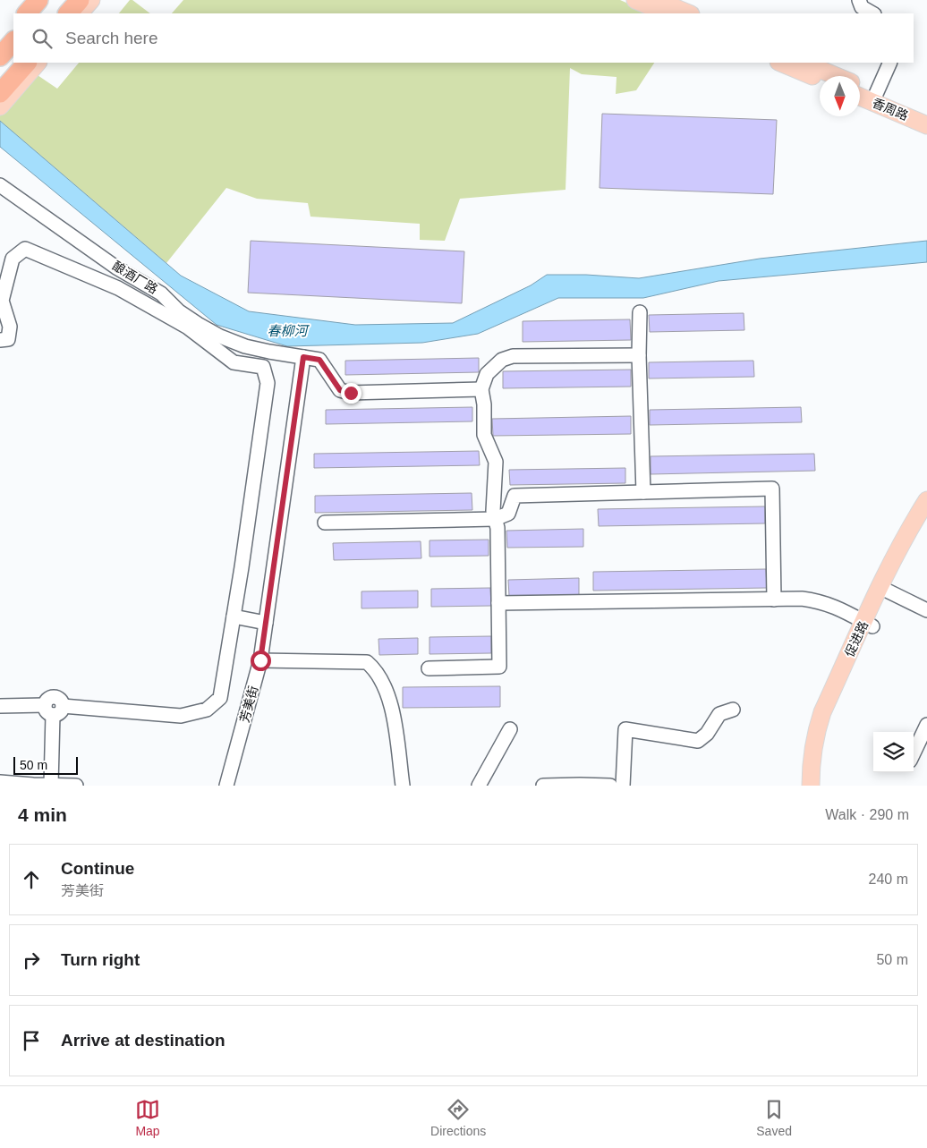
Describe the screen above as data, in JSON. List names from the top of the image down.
{
  "streets": {
    "main road": ["香周路", "促进路"],
    "street": ["酿酒厂路", "芳美街"]
  },
  "crossings": [
    ["酿酒厂路", "芳美街"]
  ],
  "water": ["春柳河"],
  "scale_bar": "50 m",
  "north": "bottom",
  "page": {
    "search": "Search here",
    "scale": "50 m",
    "heading": ["4 min", "Walk · 290 m"],
    "list": [
      ["Continue", "芳美街", "240 m"],
      ["Turn right", "50 m"],
      "Arrive at destination"
    ],
    "nav": ["Map", "Directions", "Saved"]
  }
}
